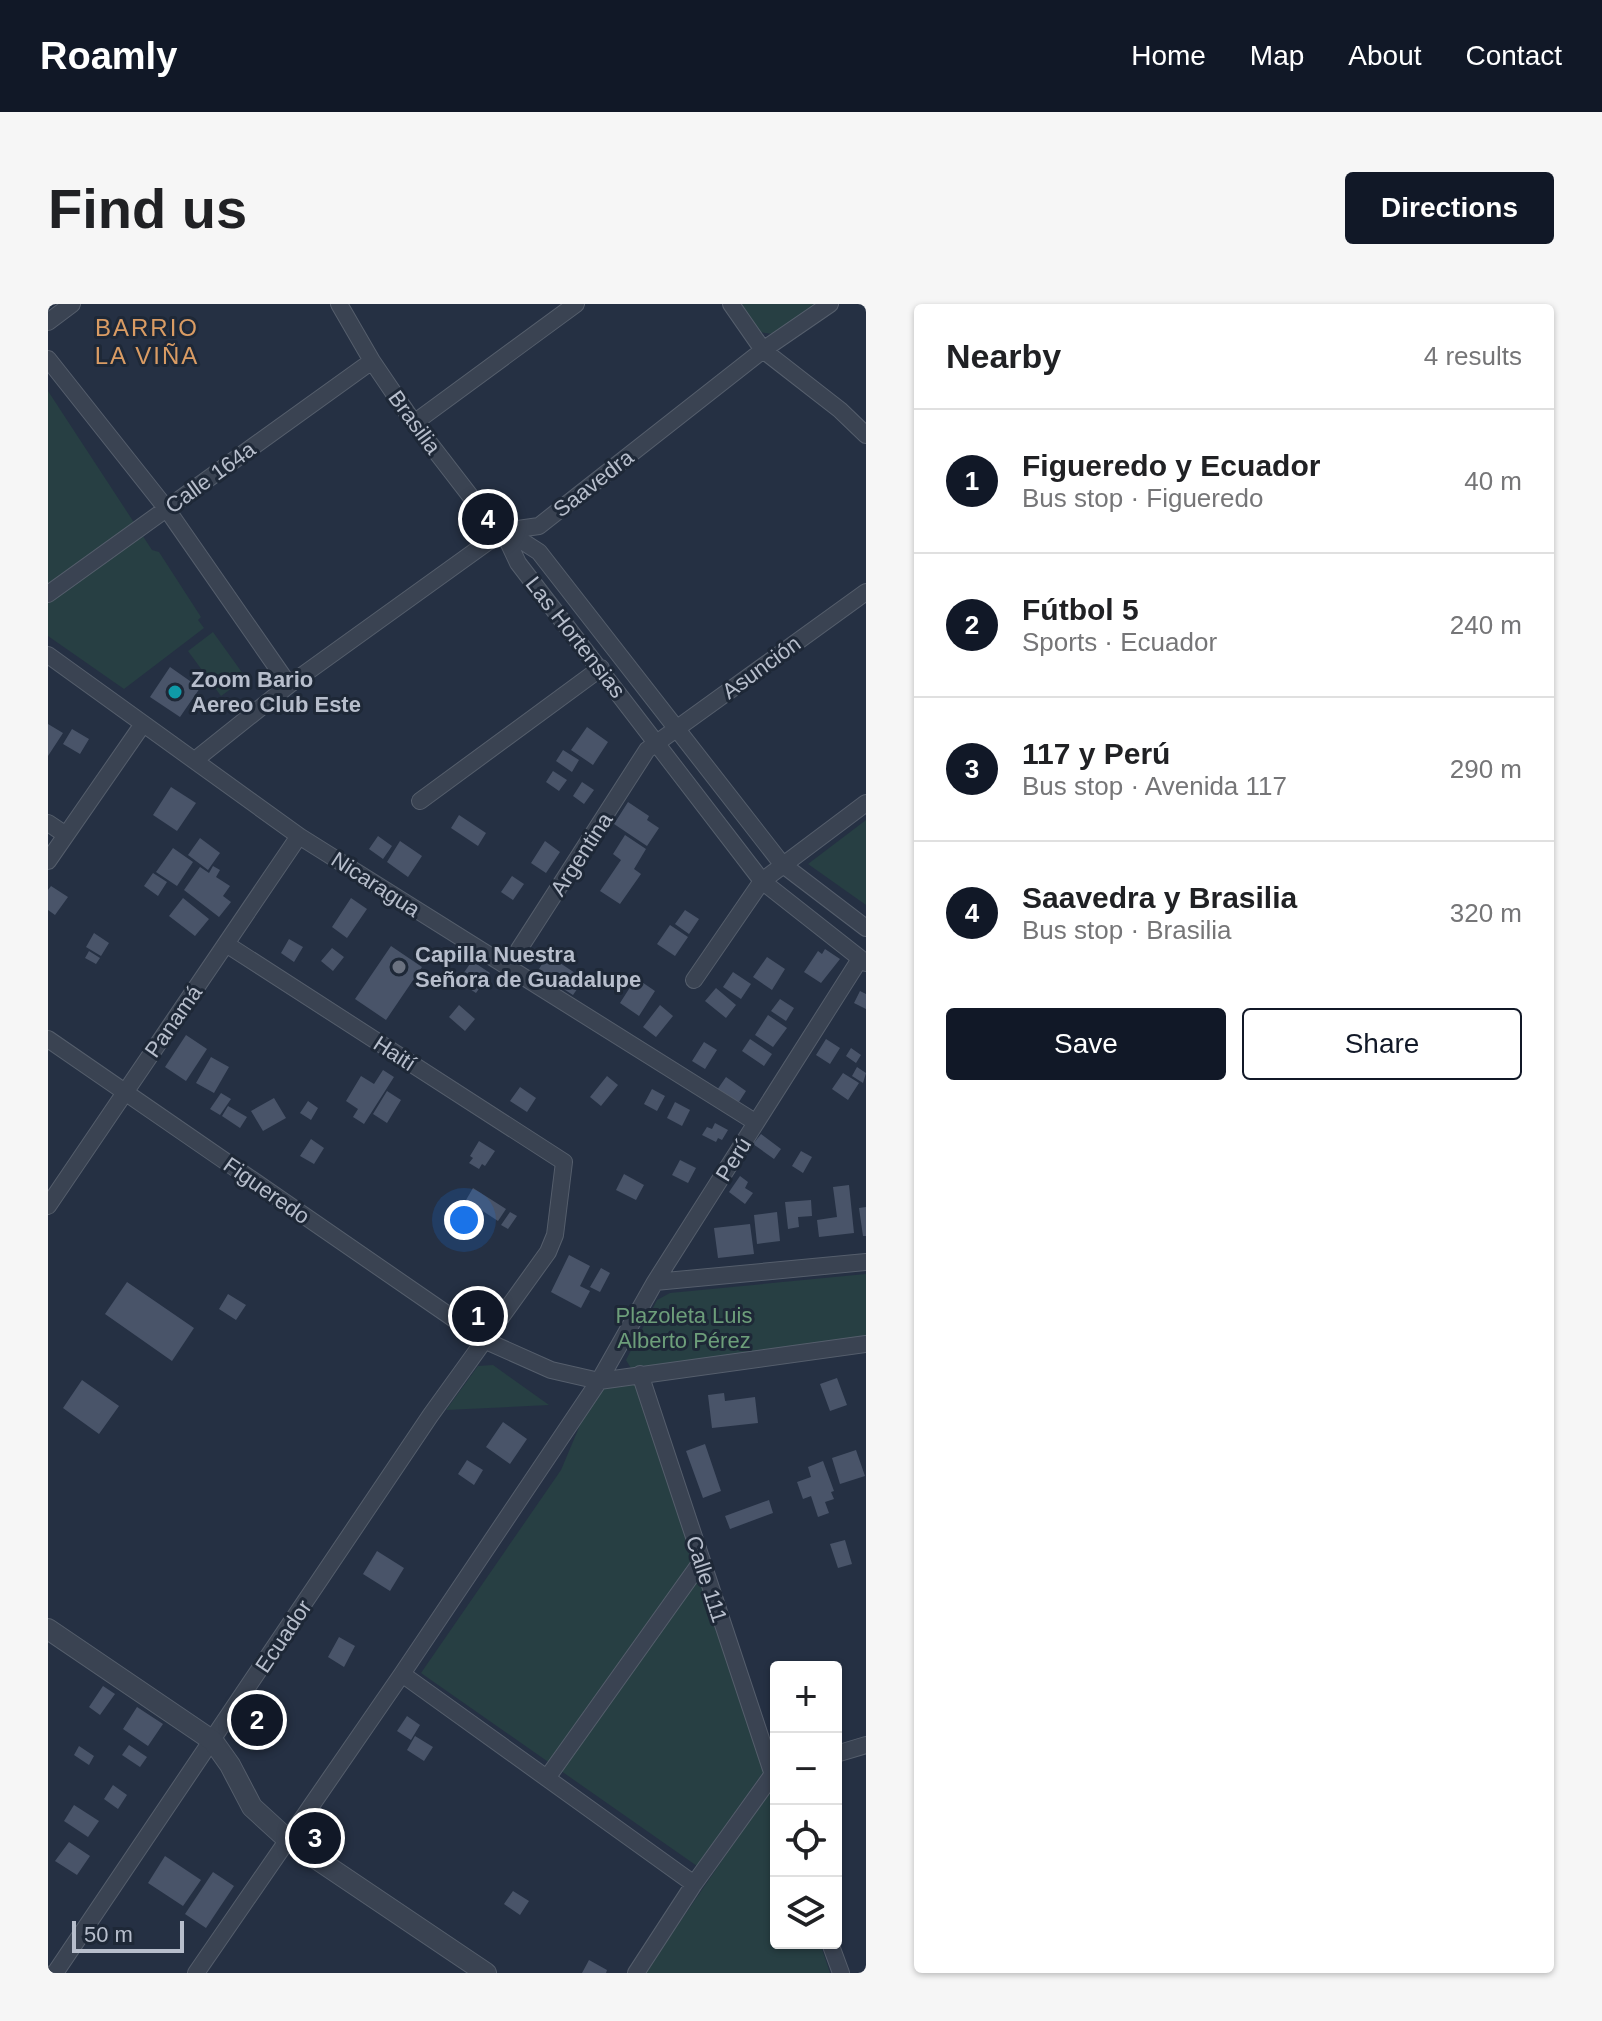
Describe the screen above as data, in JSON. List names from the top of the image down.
{
  "streets": {
    "street": [
      "Brasilia",
      "Calle 164a",
      "Saavedra",
      "Las Hortensias",
      "Asunción",
      "Argentina",
      "Nicaragua",
      "Panamá",
      "Haití",
      "Perú",
      "Figueredo",
      "Calle 111",
      "Ecuador"
    ]
  },
  "crossings": [
    ["Brasilia", "Calle 164a"],
    ["Brasilia", "Saavedra"],
    ["Brasilia", "Las Hortensias"],
    ["Saavedra", "Las Hortensias"],
    ["Saavedra", "Nicaragua"],
    ["Las Hortensias", "Asunción"],
    ["Las Hortensias", "Argentina"],
    ["Las Hortensias", "Perú"],
    ["Asunción", "Argentina"],
    ["Argentina", "Nicaragua"],
    ["Nicaragua", "Panamá"],
    ["Nicaragua", "Perú"],
    ["Panamá", "Haití"],
    ["Panamá", "Figueredo"],
    ["Haití", "Ecuador"],
    ["Perú", "Figueredo"],
    ["Figueredo", "Ecuador"]
  ],
  "districts": ["BARRIO LA VIÑA"],
  "parks": ["Plazoleta Luis Alberto Pérez"],
  "places": ["Zoom Bario Aereo Club Este", "Capilla Nuestra Señora de Guadalupe"],
  "scale_bar": "50 m",
  "page": {
    "header": "Roamly",
    "nav": [
      "Home",
      "Map",
      "About",
      "Contact"
    ],
    "buttons": [
      "Directions",
      ["Save", "Share"]
    ],
    "title": "Find us",
    "heading": ["Nearby", "4 results"],
    "list": [
      {
        "mark": "1",
        "name": "Figueredo y Ecuador",
        "note": "Bus stop · Figueredo",
        "value": "40 m"
      },
      {
        "mark": "2",
        "name": "Fútbol 5",
        "note": "Sports · Ecuador",
        "value": "240 m"
      },
      {
        "mark": "3",
        "name": "117 y Perú",
        "note": "Bus stop · Avenida 117",
        "value": "290 m"
      },
      {
        "mark": "4",
        "name": "Saavedra y Brasilia",
        "note": "Bus stop · Brasilia",
        "value": "320 m"
      }
    ],
    "pins": [
      "4",
      "1",
      "2",
      "3"
    ],
    "map_buttons": ["+", "−"],
    "scale": "50 m"
  }
}
